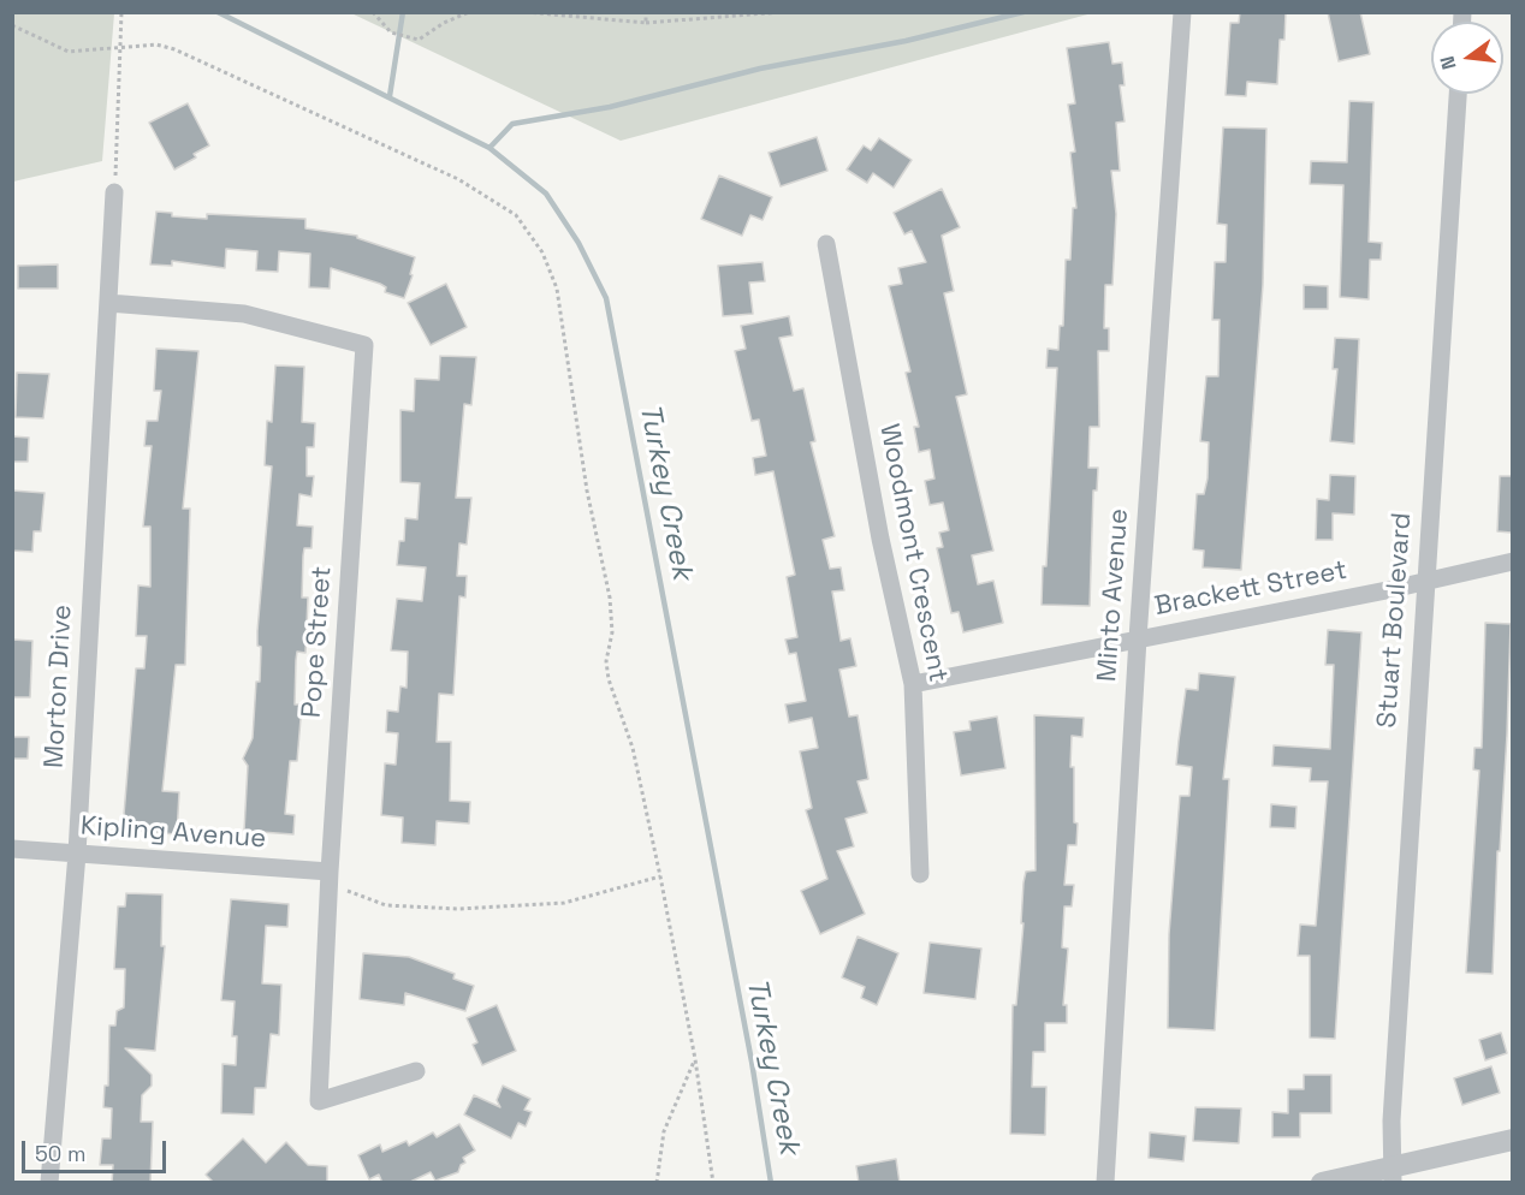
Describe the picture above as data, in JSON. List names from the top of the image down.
{
  "streets": {
    "street": [
      "Woodmont Crescent",
      "Brackett Street",
      "Minto Avenue",
      "Stuart Boulevard",
      "Pope Street",
      "Morton Drive",
      "Kipling Avenue"
    ]
  },
  "crossings": [
    ["Woodmont Crescent", "Brackett Street"],
    ["Brackett Street", "Minto Avenue"],
    ["Brackett Street", "Stuart Boulevard"],
    ["Pope Street", "Morton Drive"],
    ["Pope Street", "Kipling Avenue"],
    ["Morton Drive", "Kipling Avenue"]
  ],
  "water": ["Turkey Creek"],
  "scale_bar": "50 m",
  "north": "left"
}
